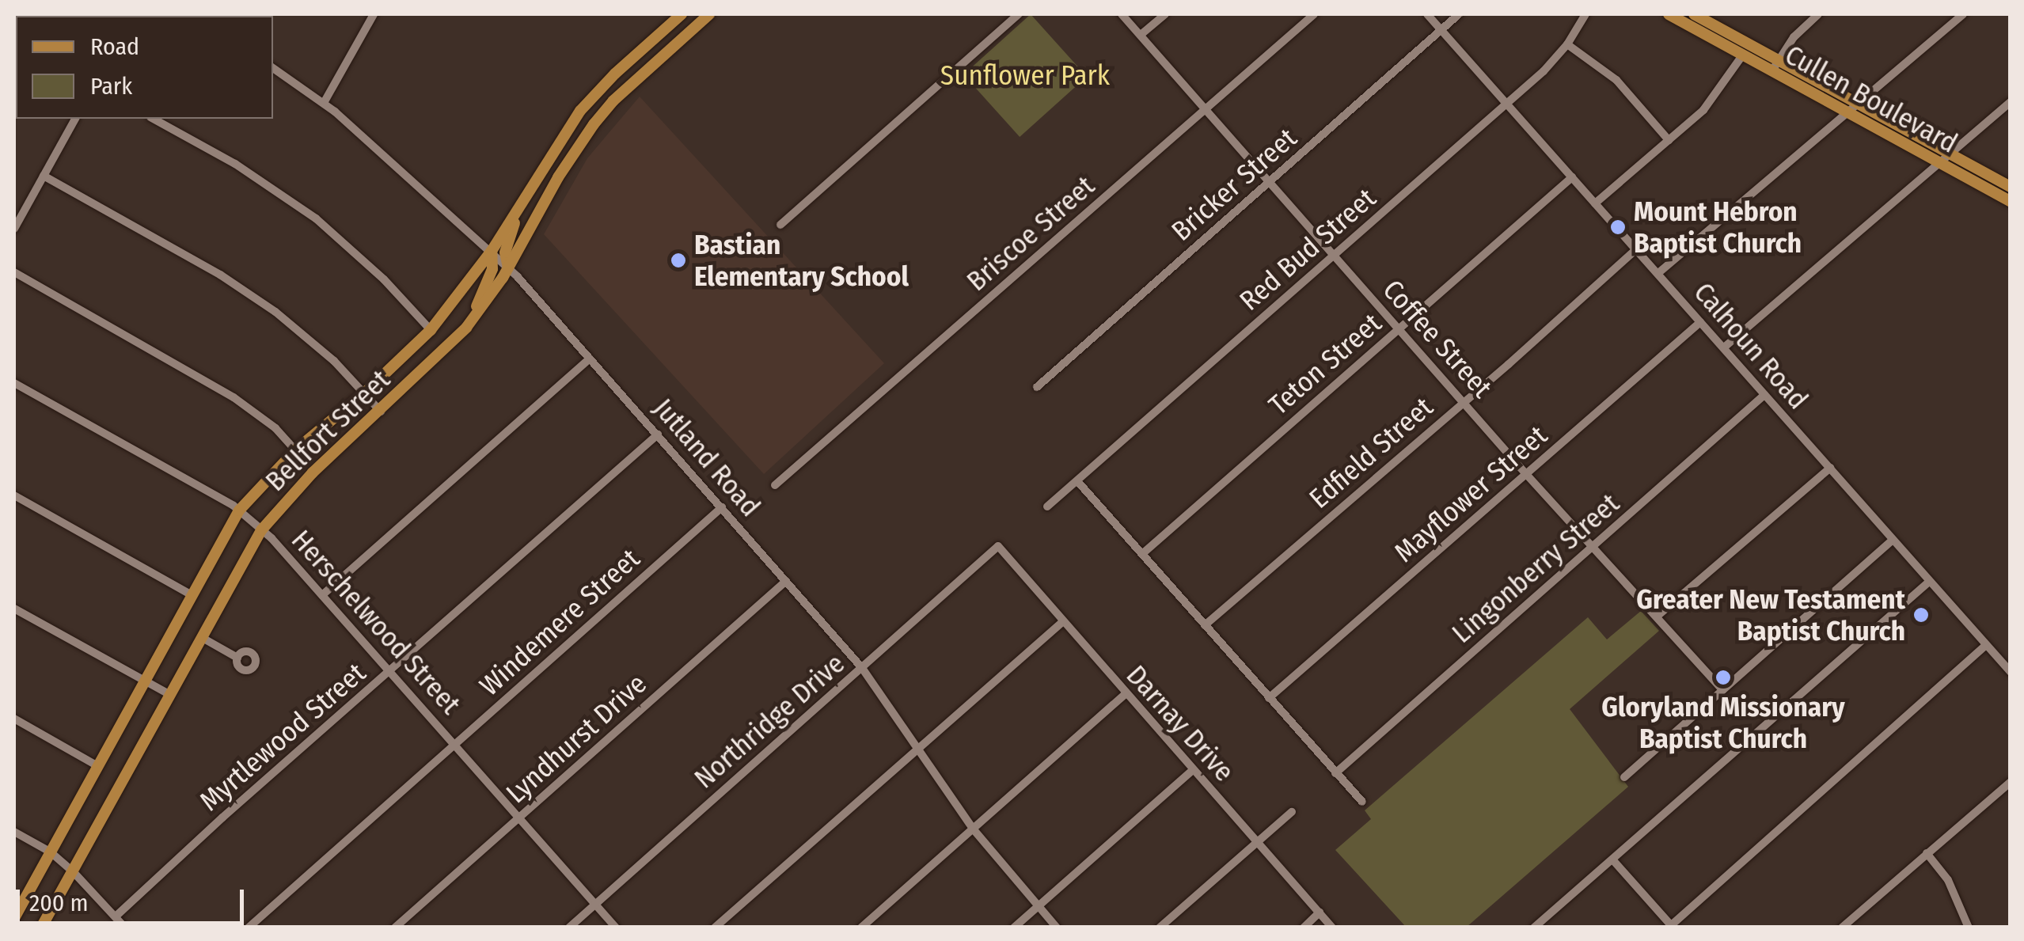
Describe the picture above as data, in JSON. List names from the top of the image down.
{
  "streets": {
    "main road": ["Cullen Boulevard", "Bellfort Street"],
    "street": [
      "Bricker Street",
      "Briscoe Street",
      "Red Bud Street",
      "Coffee Street",
      "Calhoun Road",
      "Teton Street",
      "Edfield Street",
      "Jutland Road",
      "Mayflower Street",
      "Lingonberry Street",
      "Herschelwood Street",
      "Windemere Street",
      "Northridge Drive",
      "Darnay Drive",
      "Myrtlewood Street",
      "Lyndhurst Drive"
    ]
  },
  "crossings": [
    ["Bricker Street", "Coffee Street"],
    ["Bricker Street", "Calhoun Road"],
    ["Briscoe Street", "Coffee Street"],
    ["Red Bud Street", "Coffee Street"],
    ["Red Bud Street", "Calhoun Road"],
    ["Coffee Street", "Teton Street"],
    ["Coffee Street", "Edfield Street"],
    ["Coffee Street", "Mayflower Street"],
    ["Coffee Street", "Lingonberry Street"],
    ["Calhoun Road", "Teton Street"],
    ["Calhoun Road", "Edfield Street"],
    ["Calhoun Road", "Mayflower Street"],
    ["Calhoun Road", "Lingonberry Street"],
    ["Bellfort Street", "Jutland Road"],
    ["Bellfort Street", "Herschelwood Street"],
    ["Jutland Road", "Windemere Street"],
    ["Jutland Road", "Northridge Drive"],
    ["Jutland Road", "Myrtlewood Street"],
    ["Jutland Road", "Lyndhurst Drive"],
    ["Herschelwood Street", "Windemere Street"],
    ["Herschelwood Street", "Northridge Drive"],
    ["Herschelwood Street", "Myrtlewood Street"],
    ["Herschelwood Street", "Lyndhurst Drive"],
    ["Northridge Drive", "Darnay Drive"]
  ],
  "parks": ["Sunflower Park"],
  "places": [
    "Mount Hebron Baptist Church",
    "Bastian Elementary School",
    "Greater New Testament Baptist Church",
    "Gloryland Missionary Baptist Church"
  ],
  "legend": ["Road", "Park"],
  "scale_bar": "200 m"
}
